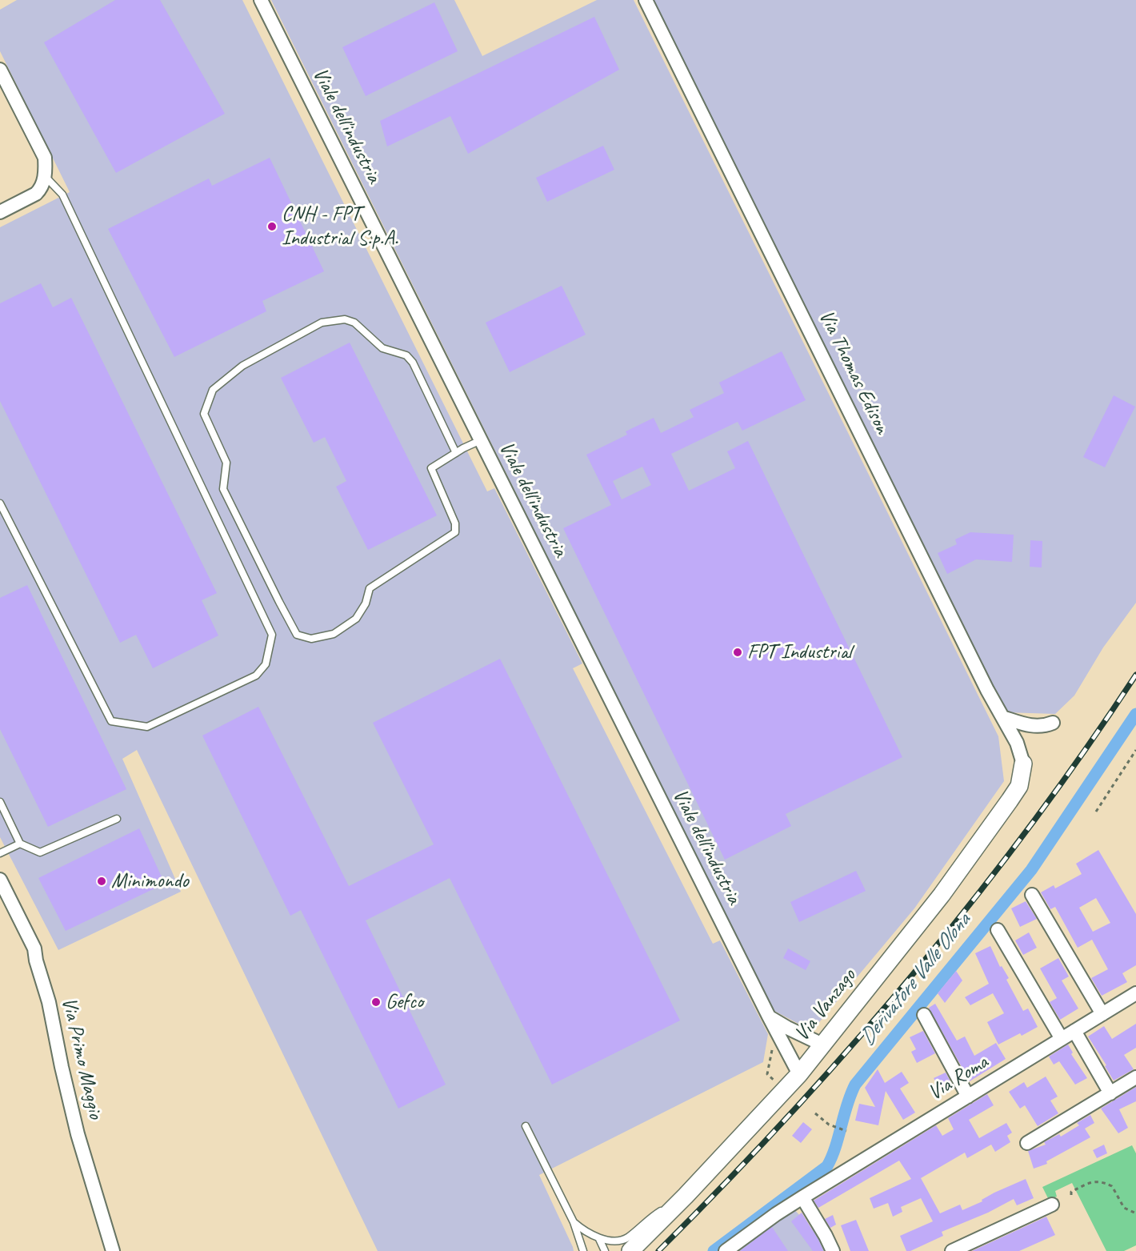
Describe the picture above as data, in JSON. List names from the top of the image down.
{
  "streets": {
    "street": [
      "Viale dell'industria",
      "Via Thomas Edison",
      "Via Vanzago",
      "Via Primo Maggio",
      "Via Roma"
    ]
  },
  "crossings": [
    ["Viale dell'industria", "Via Vanzago"],
    ["Via Thomas Edison", "Via Vanzago"]
  ],
  "water": ["Derivatore Valle Olona"],
  "places": [
    "CNH - FPT Industrial S.p.A.",
    "FPT Industrial",
    "Minimondo",
    "Gefco"
  ]
}
